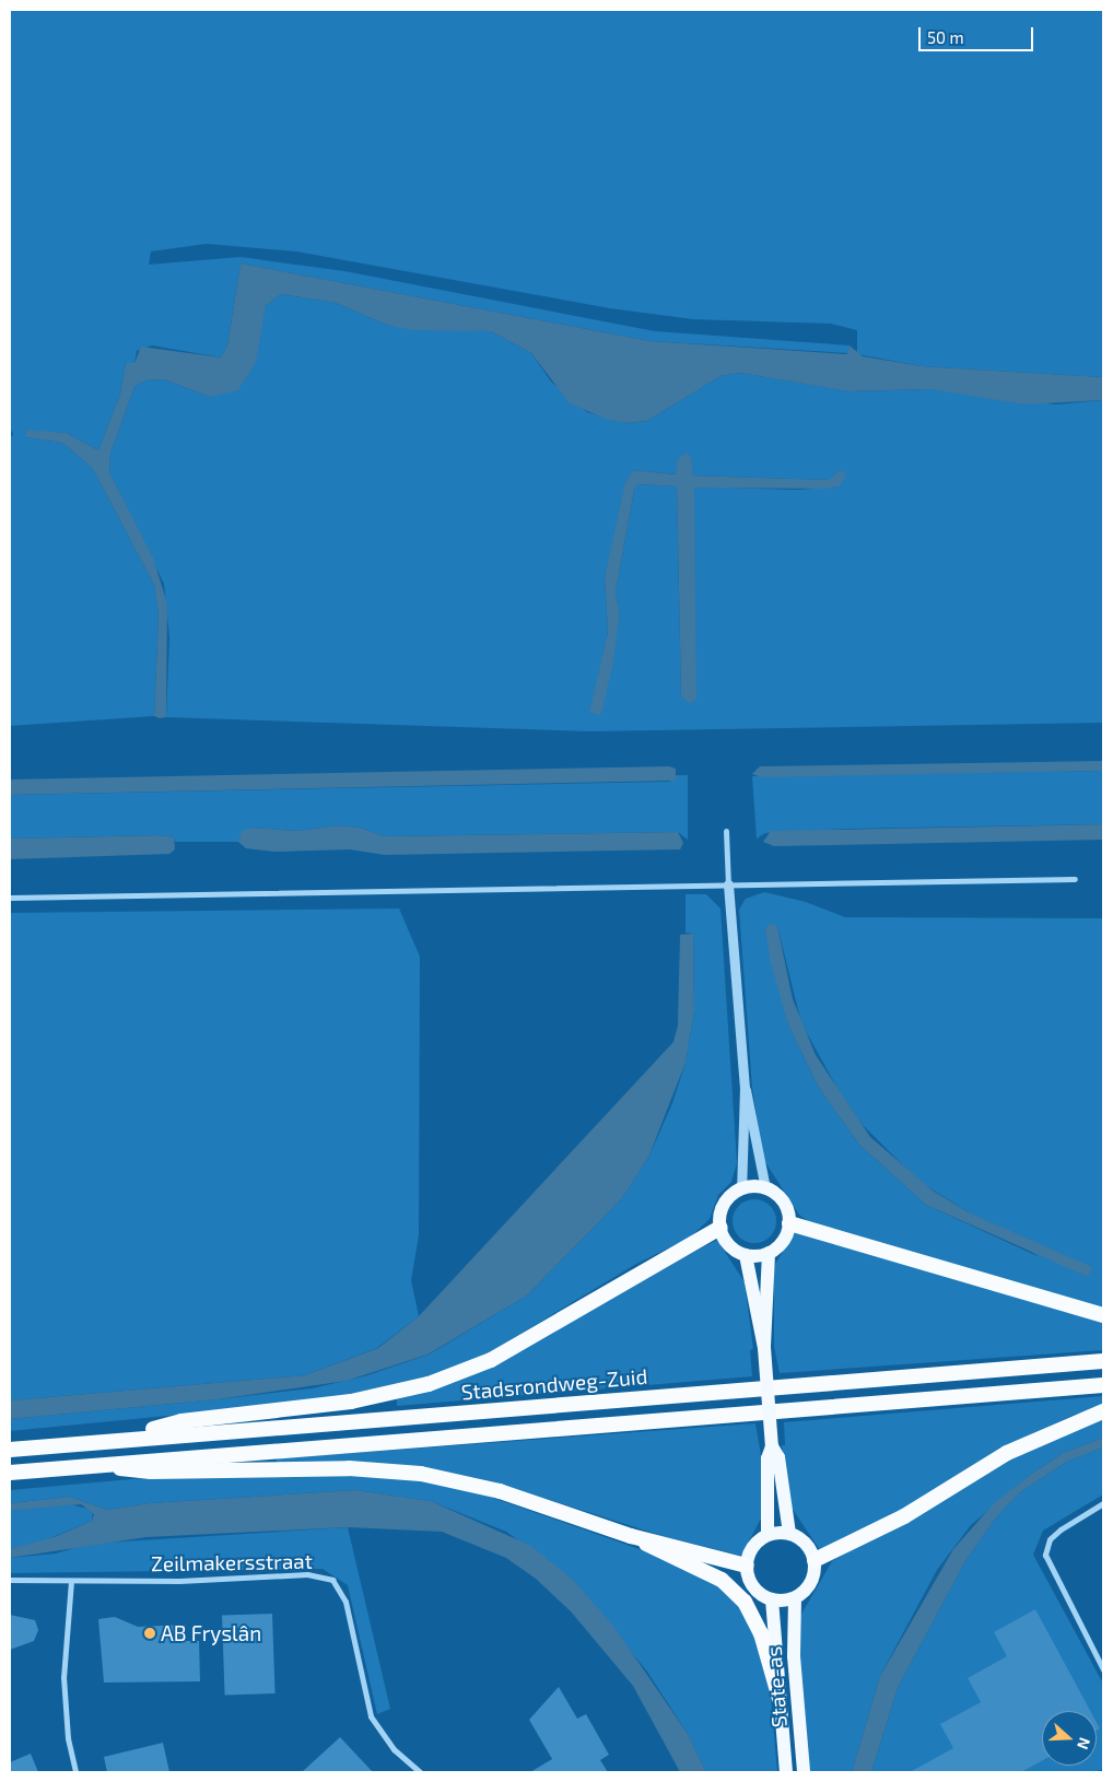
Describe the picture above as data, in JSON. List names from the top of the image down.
{
  "streets": {
    "highway": ["Stadsrondweg-Zuid"],
    "main road": ["State-as"],
    "street": ["Zeilmakersstraat"]
  },
  "places": ["AB Fryslân"],
  "scale_bar": "50 m",
  "north": "right"
}
